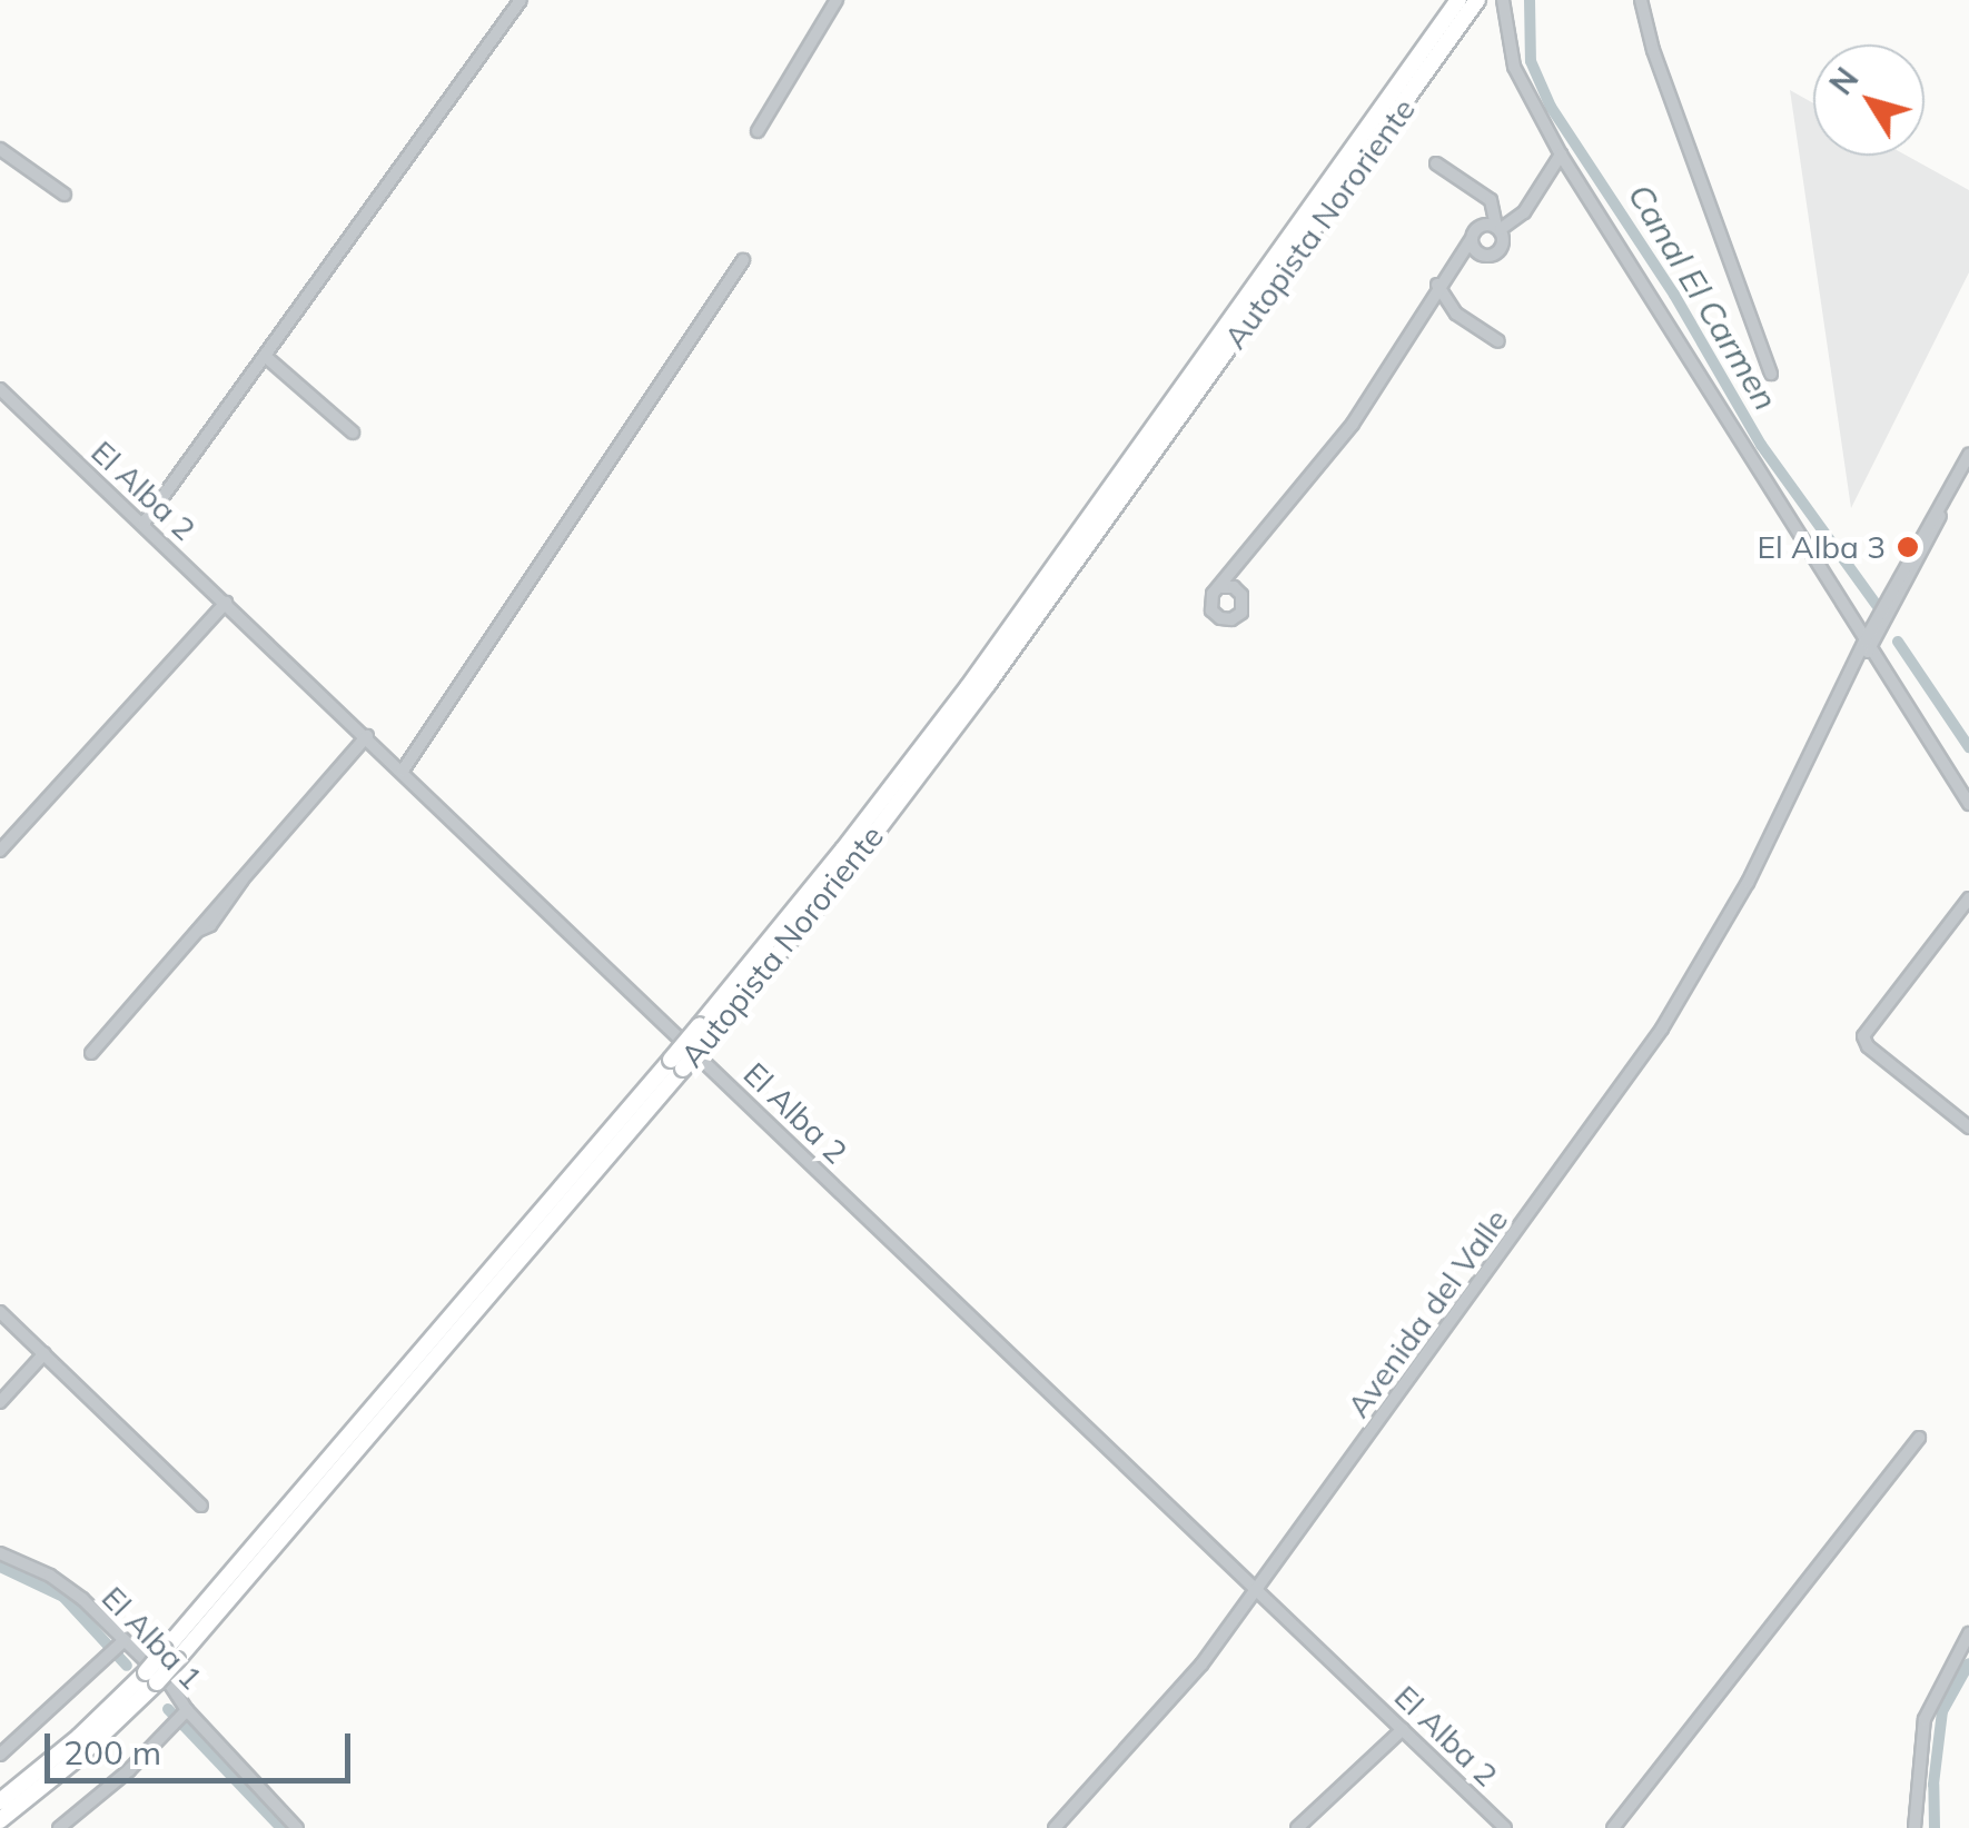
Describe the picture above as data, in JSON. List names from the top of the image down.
{
  "streets": {
    "highway": ["Autopista Nororiente"],
    "street": ["El Alba 2", "Avenida del Valle", "El Alba 1"]
  },
  "crossings": [
    ["El Alba 2", "Avenida del Valle"]
  ],
  "water": ["Canal El Carmen"],
  "places": ["El Alba 3"],
  "scale_bar": "200 m",
  "north": "top left"
}
